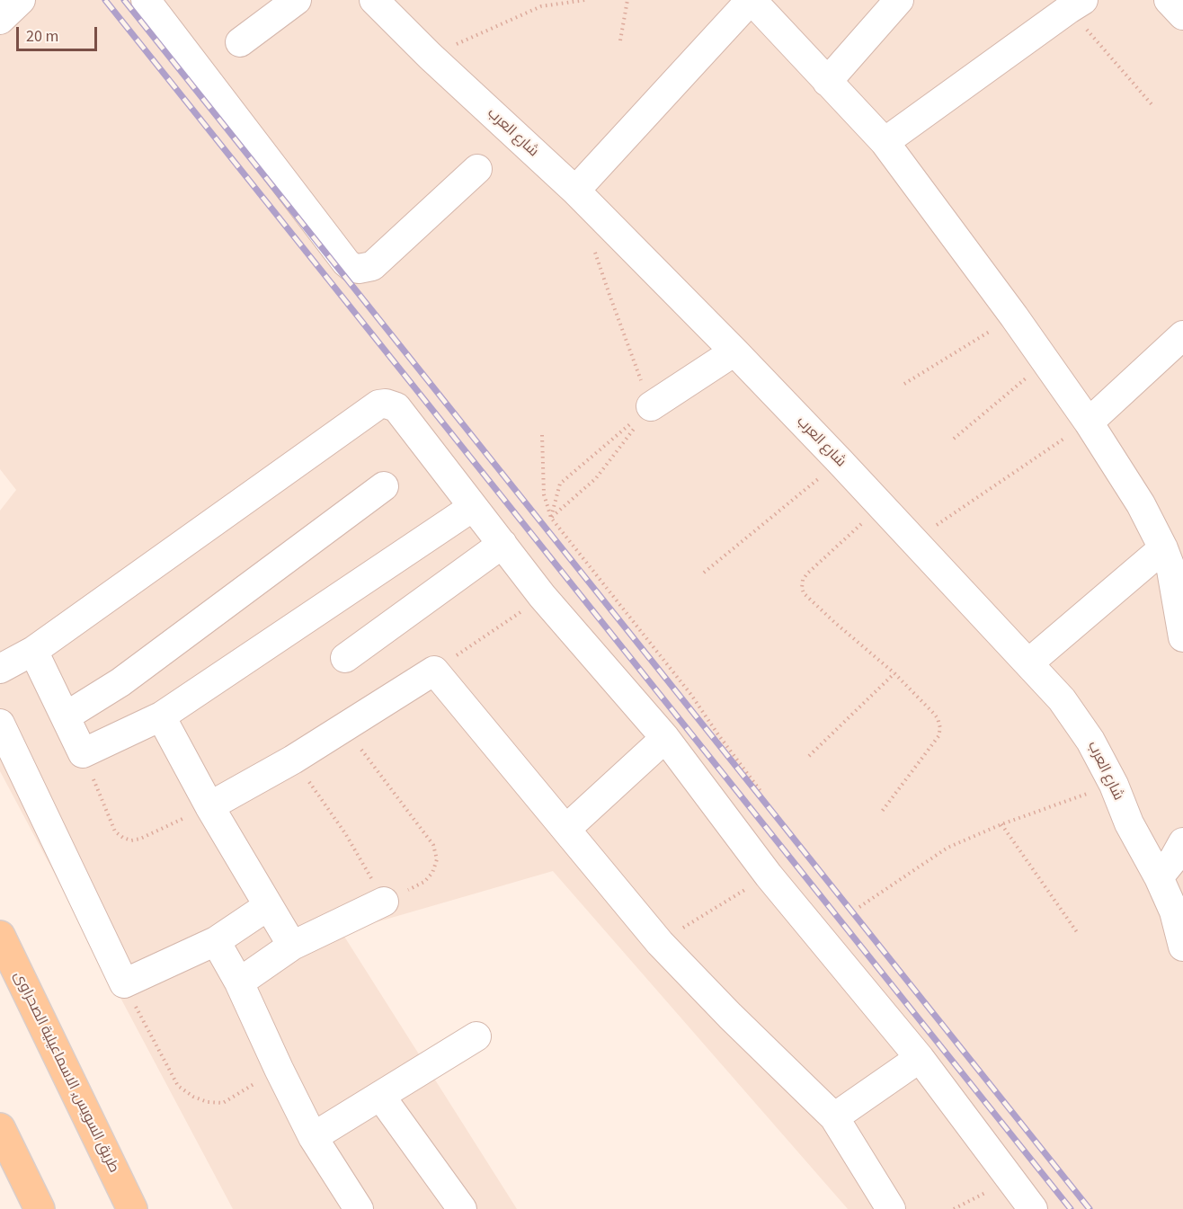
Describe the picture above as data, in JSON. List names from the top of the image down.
{
  "streets": {
    "main road": ["طريق السويس, الاسماعيلية الصحراوى"],
    "street": ["شارع العرب"]
  },
  "scale_bar": "20 m"
}
